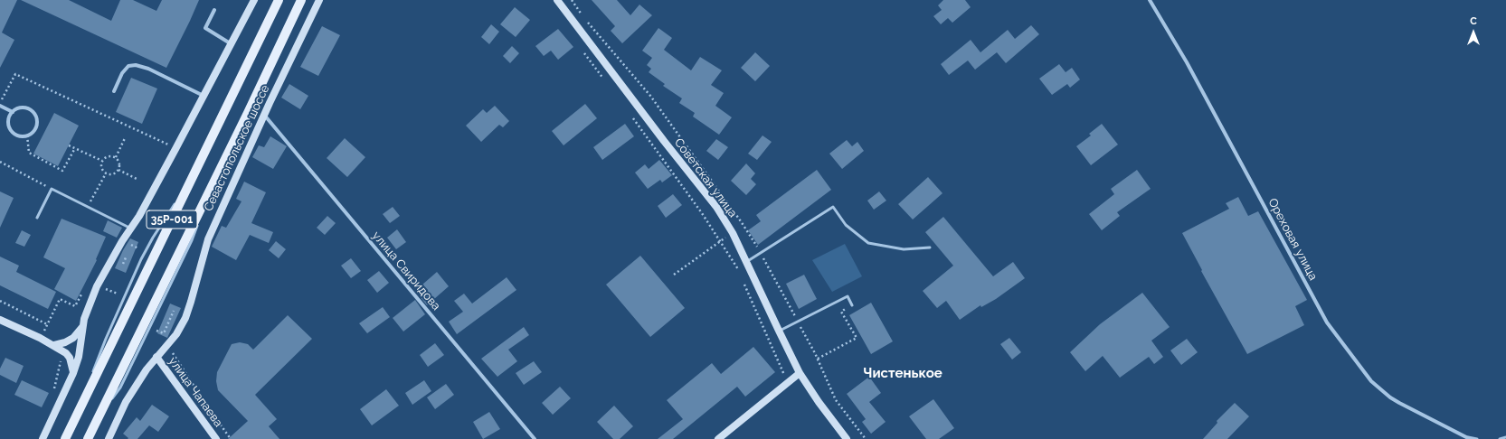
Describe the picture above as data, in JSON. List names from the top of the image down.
{
  "streets": {
    "main road": [
      "Севастопольское шоссе",
      "Советская улица",
      "35Р-001",
      "улица Чапаева"
    ],
    "street": ["Ореховая улица", "улица Свиридова"]
  },
  "crossings": [
    ["Севастопольское шоссе", "улица Свиридова"],
    ["Севастопольское шоссе", "улица Чапаева"]
  ],
  "districts": ["Чистенькое"],
  "north": "top"
}
